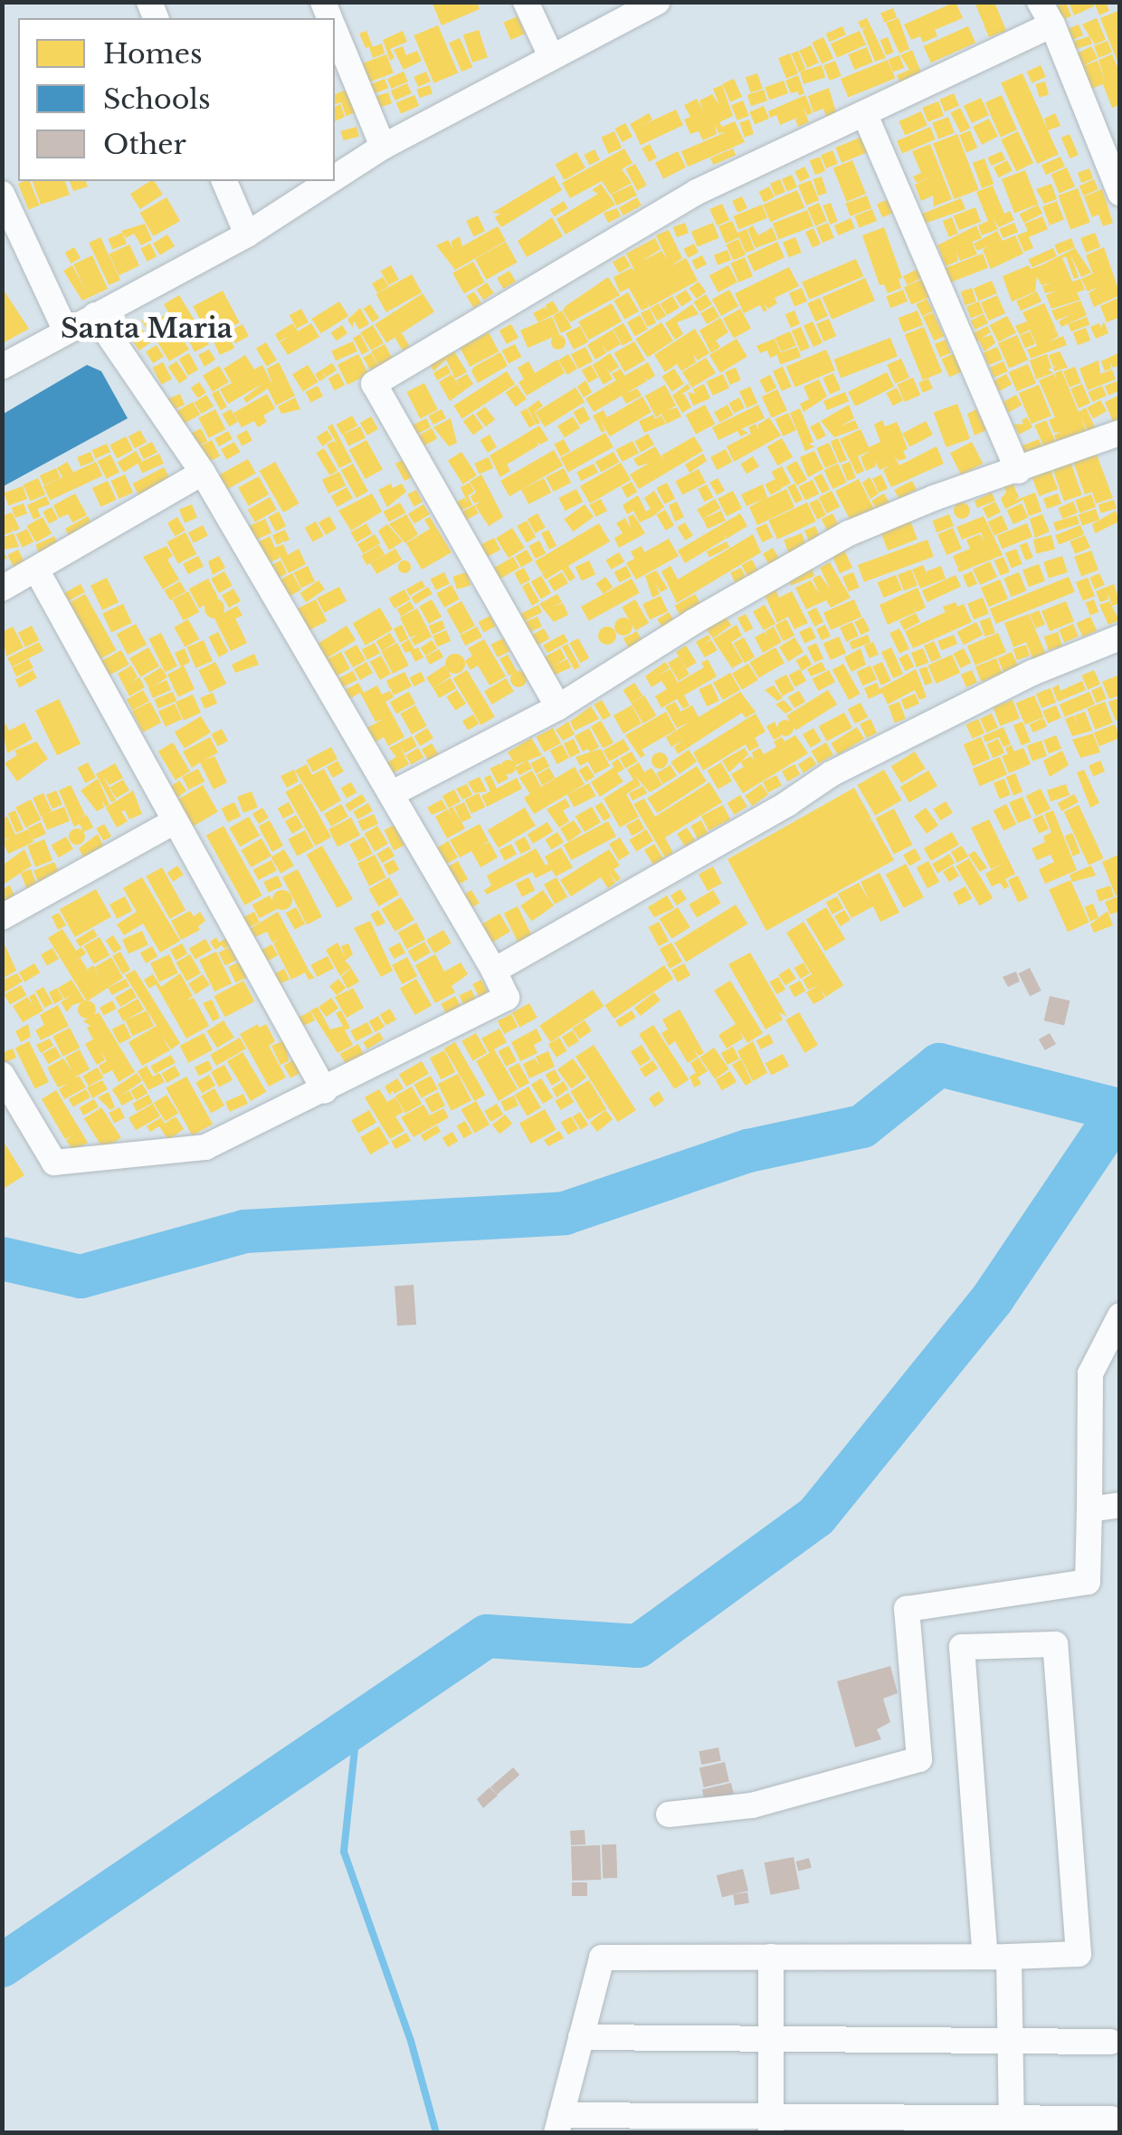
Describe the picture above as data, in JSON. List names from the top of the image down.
{
  "districts": ["Santa Maria"],
  "legend": ["Homes", "Schools", "Other"]
}
